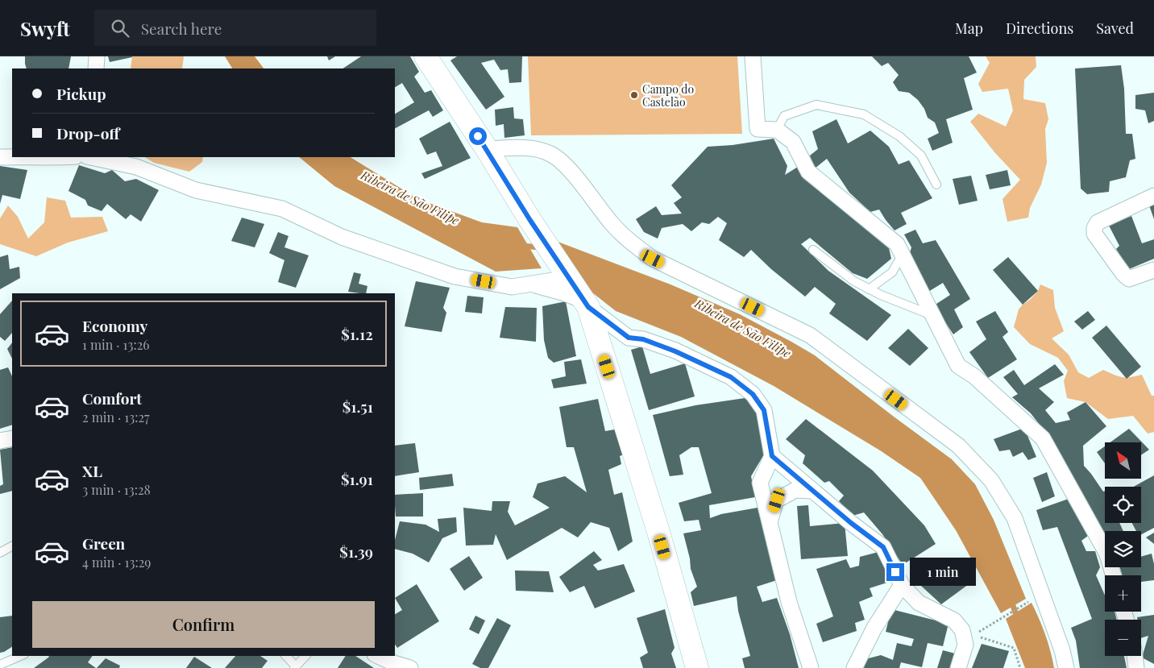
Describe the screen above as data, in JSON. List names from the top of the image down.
{
  "water": ["Ribeira de São Filipe"],
  "places": ["Campo do Castelão"],
  "north": "top left",
  "page": {
    "header": "Swyft",
    "search": "Search here",
    "nav": ["Map", "Directions", "Saved"],
    "banner": ["Pickup", "Drop-off"],
    "list": [
      {
        "name": "Economy",
        "note": "1 min · 13:26",
        "value": "$1.12"
      },
      {
        "name": "Comfort",
        "note": "2 min · 13:27",
        "value": "$1.51"
      },
      {
        "name": "XL",
        "note": "3 min · 13:28",
        "value": "$1.91"
      },
      {
        "name": "Green",
        "note": "4 min · 13:29",
        "value": "$1.39"
      }
    ],
    "map_buttons": ["+", "−"],
    "bubble": "1 min",
    "buttons": "Confirm"
  }
}
